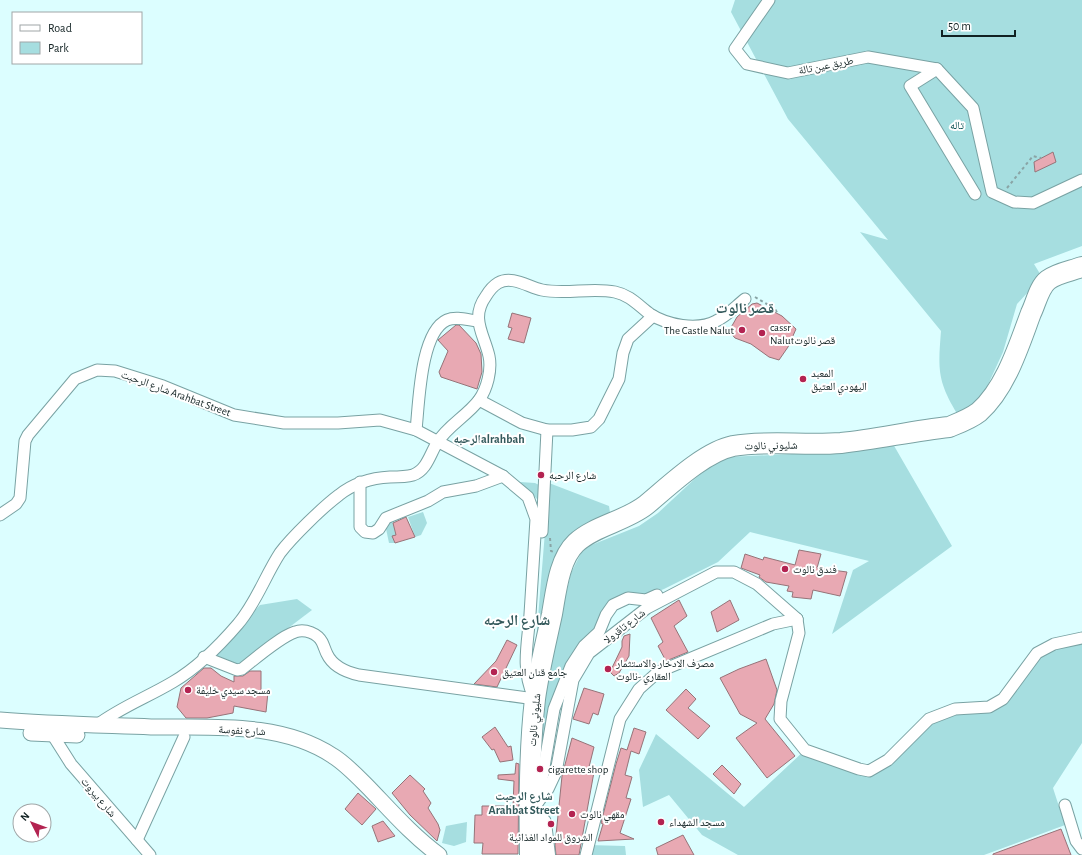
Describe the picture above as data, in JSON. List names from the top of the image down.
{
  "streets": {
    "highway": ["شليوني نالوت"],
    "main road": ["شارع نفوسة"],
    "street": [
      "طريق عين تالة",
      "شارع الرحبت Arahbat Street",
      "شارع تاقرولا",
      "شارع بيروت"
    ]
  },
  "crossings": [
    ["شارع الرحبت Arahbat Street", "شليوني نالوت"],
    ["شارع نفوسة", "شارع بيروت"]
  ],
  "districts": [
    "قصر نالوت",
    "الرحبهalrahbah",
    "شارع الرحبه",
    "شارع الرحبت Arahbat Street"
  ],
  "parks": ["تاله"],
  "places": [
    "The Castle Nalut",
    "cassr Nalutقصر نالوت",
    "المعبد اليهودي العتيق",
    "شارع الرحبه",
    "فندق نالوت",
    "مصرف الادخار والاستثمار العقاري -نالوت",
    "جامع قنان العتيق",
    "مسجد سيدي خليفة",
    "cigarette shop",
    "مقهي نالوت",
    "مسجد الشهداء",
    "الشروق للمواد الغذائية"
  ],
  "legend": ["Road", "Park"],
  "scale_bar": "50 m",
  "north": "top left"
}
